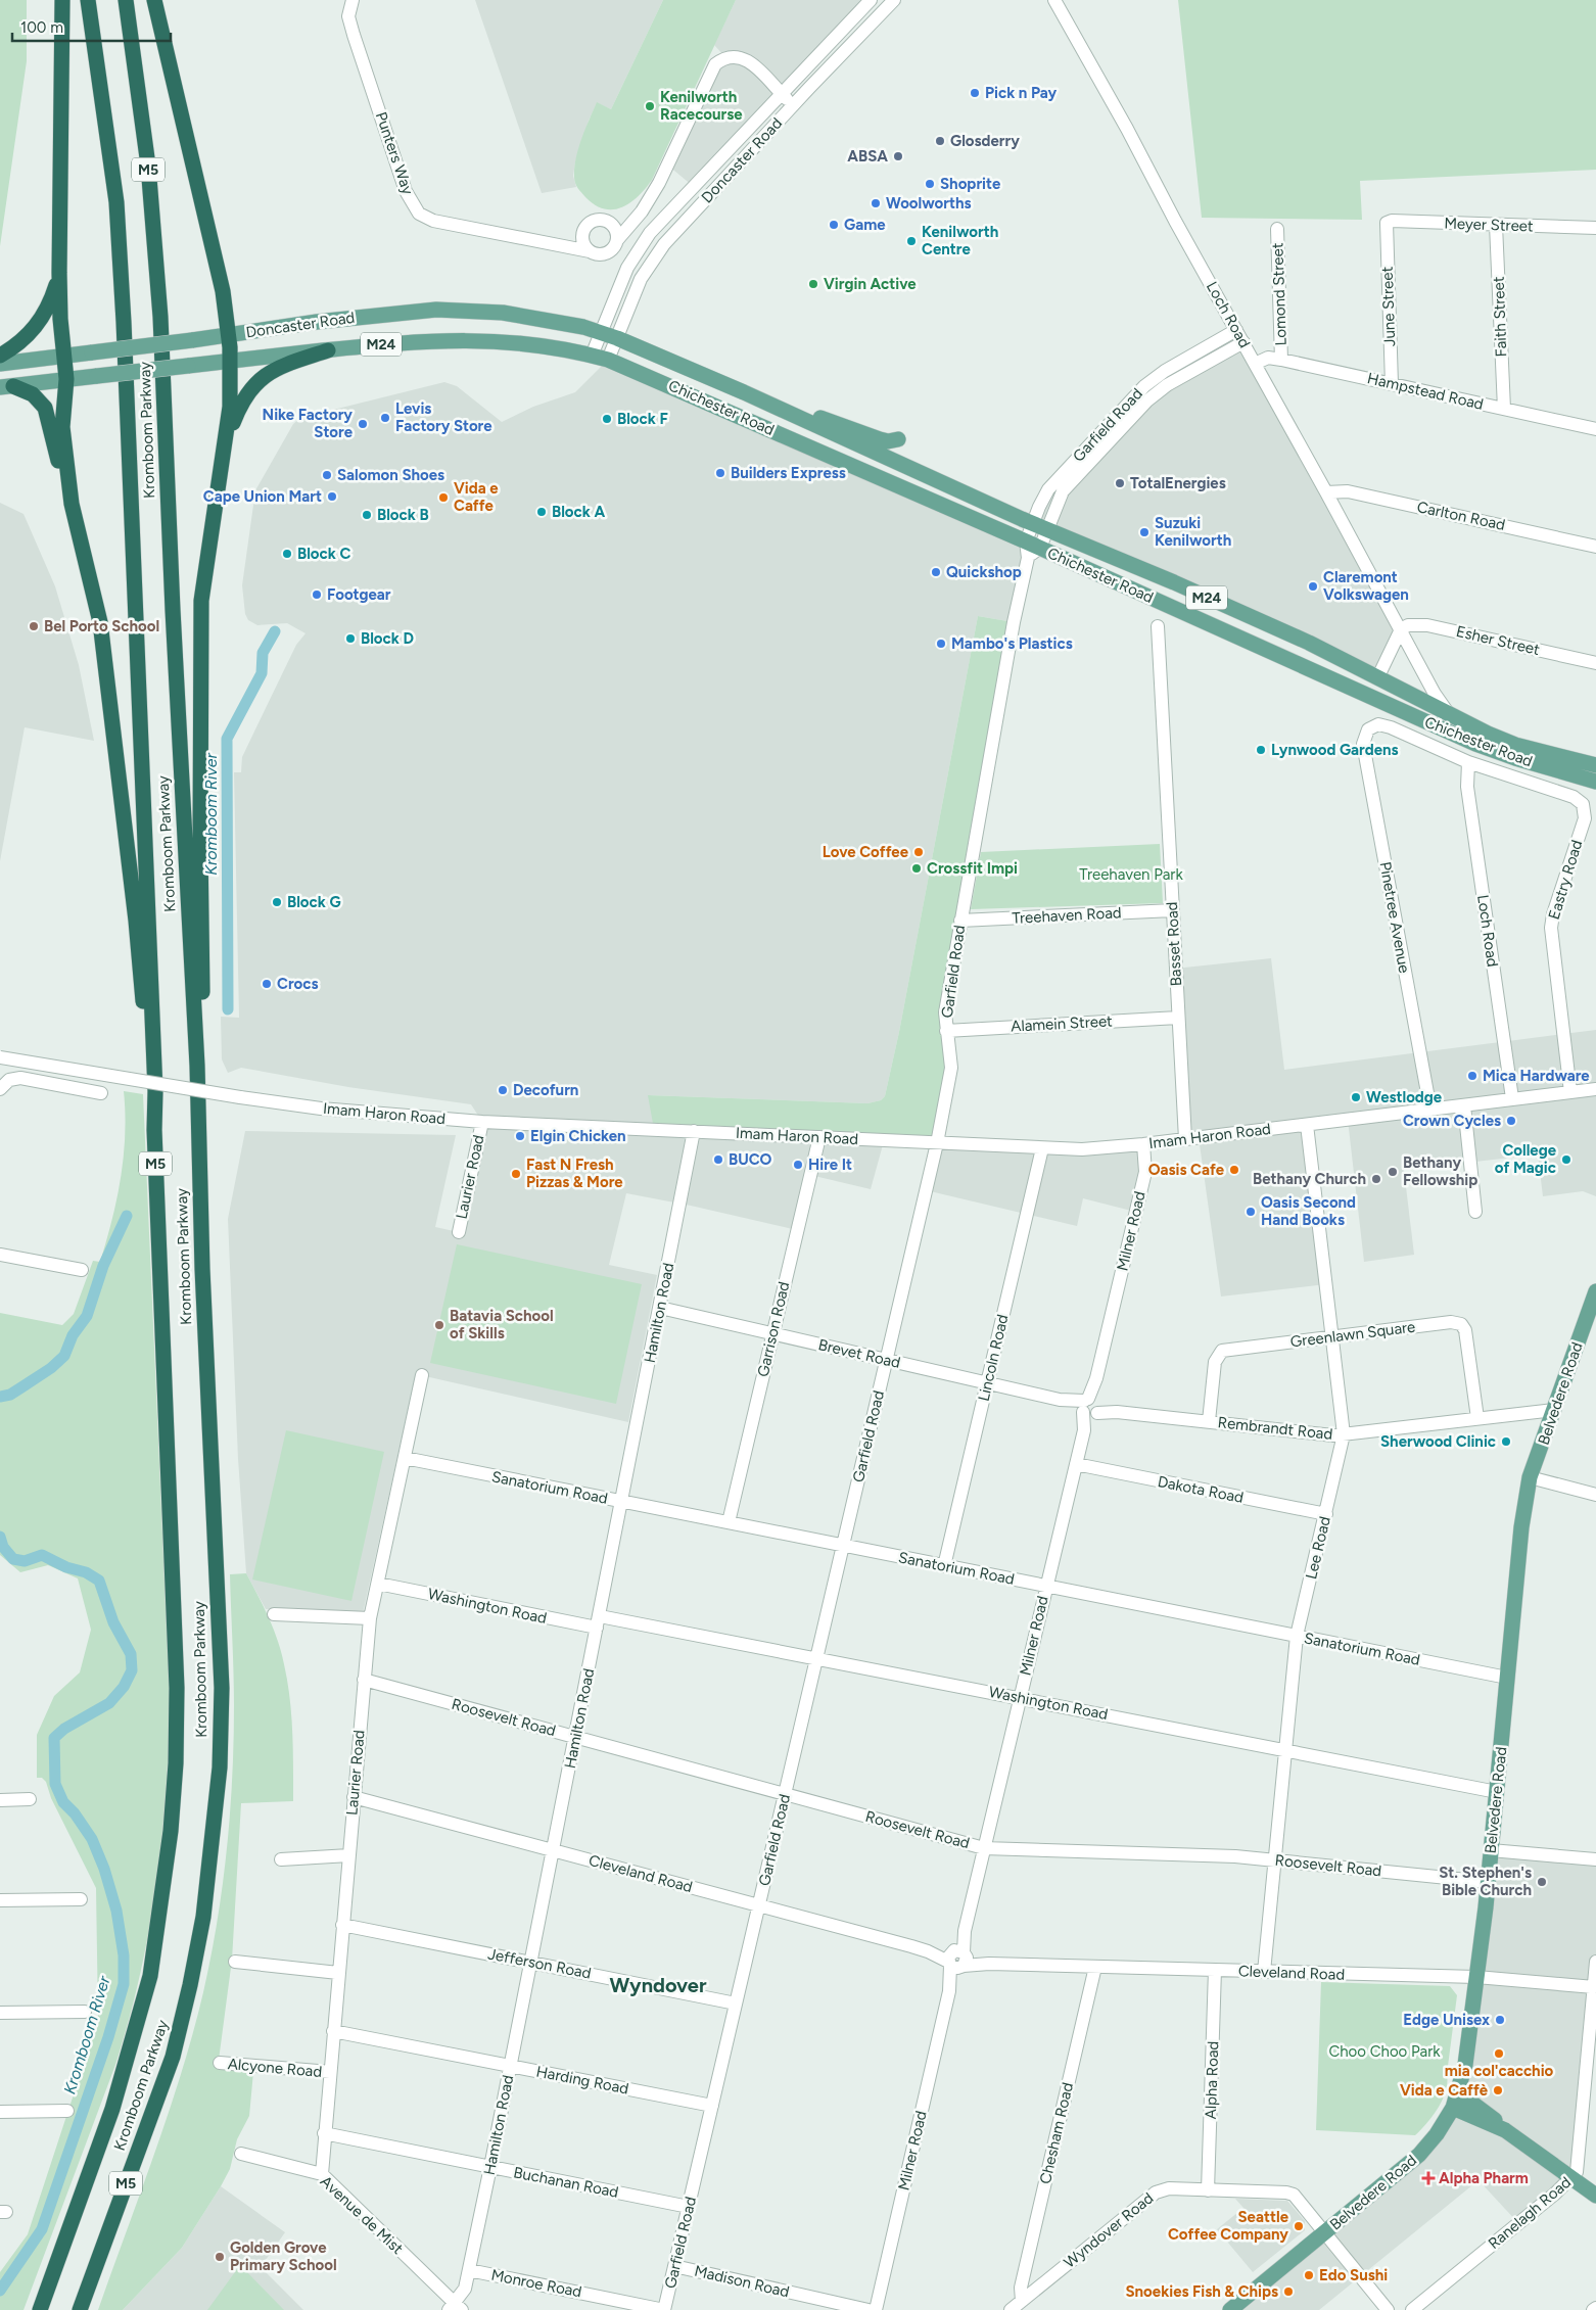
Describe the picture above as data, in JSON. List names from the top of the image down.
{
  "streets": {
    "highway": ["M5", "Kromboom Parkway"],
    "main road": [
      "Doncaster Road",
      "M24",
      "Chichester Road",
      "Belvedere Road"
    ],
    "street": [
      "Punters Way",
      "Meyer Street",
      "Lomond Street",
      "June Street",
      "Loch Road",
      "Faith Street",
      "Hampstead Road",
      "Garfield Road",
      "Carlton Road",
      "Esher Street",
      "Eastry Road",
      "Treehaven Road",
      "Pinetree Avenue",
      "Basset Road",
      "Alamein Street",
      "Imam Haron Road",
      "Laurier Road",
      "Milner Road",
      "Hamilton Road",
      "Garrison Road",
      "Greenlawn Square",
      "Brevet Road",
      "Lincoln Road",
      "Rembrandt Road",
      "Sanatorium Road",
      "Dakota Road",
      "Lee Road",
      "Washington Road",
      "Roosevelt Road",
      "Cleveland Road",
      "Jefferson Road",
      "Alcyone Road",
      "Harding Road",
      "Alpha Road",
      "Chesham Road",
      "Buchanan Road",
      "Ranelagh Road",
      "Avenue de Mist",
      "Wyndover Road",
      "Madison Road",
      "Monroe Road"
    ]
  },
  "crossings": [
    ["Punters Way", "Doncaster Road"],
    ["Doncaster Road", "Chichester Road"],
    ["Meyer Street", "June Street"],
    ["Meyer Street", "Faith Street"],
    ["Lomond Street", "Hampstead Road"],
    ["June Street", "Hampstead Road"],
    ["Loch Road", "Hampstead Road"],
    ["Loch Road", "Chichester Road"],
    ["Loch Road", "Garfield Road"],
    ["Loch Road", "Carlton Road"],
    ["Loch Road", "Esher Street"],
    ["Loch Road", "Eastry Road"],
    ["Loch Road", "Imam Haron Road"],
    ["Faith Street", "Hampstead Road"],
    ["Chichester Road", "Garfield Road"],
    ["Garfield Road", "Treehaven Road"],
    ["Garfield Road", "Alamein Street"],
    ["Garfield Road", "Imam Haron Road"],
    ["Garfield Road", "Brevet Road"],
    ["Garfield Road", "Sanatorium Road"],
    ["Garfield Road", "Washington Road"],
    ["Garfield Road", "Roosevelt Road"],
    ["Garfield Road", "Cleveland Road"],
    ["Garfield Road", "Jefferson Road"],
    ["Garfield Road", "Harding Road"],
    ["Garfield Road", "Buchanan Road"],
    ["Garfield Road", "Madison Road"],
    ["Garfield Road", "Monroe Road"],
    ["Eastry Road", "Pinetree Avenue"],
    ["Eastry Road", "Imam Haron Road"],
    ["Treehaven Road", "Basset Road"],
    ["Pinetree Avenue", "Imam Haron Road"],
    ["Basset Road", "Alamein Street"],
    ["Basset Road", "Imam Haron Road"],
    ["Imam Haron Road", "Laurier Road"],
    ["Imam Haron Road", "Milner Road"],
    ["Imam Haron Road", "Hamilton Road"],
    ["Imam Haron Road", "Garrison Road"],
    ["Imam Haron Road", "Lincoln Road"],
    ["Imam Haron Road", "Lee Road"],
    ["Laurier Road", "Sanatorium Road"],
    ["Laurier Road", "Washington Road"],
    ["Laurier Road", "Roosevelt Road"],
    ["Laurier Road", "Cleveland Road"],
    ["Laurier Road", "Jefferson Road"],
    ["Laurier Road", "Alcyone Road"],
    ["Laurier Road", "Harding Road"],
    ["Laurier Road", "Buchanan Road"],
    ["Laurier Road", "Avenue de Mist"],
    ["Milner Road", "Brevet Road"],
    ["Milner Road", "Rembrandt Road"],
    ["Milner Road", "Sanatorium Road"],
    ["Milner Road", "Dakota Road"],
    ["Milner Road", "Washington Road"],
    ["Milner Road", "Roosevelt Road"],
    ["Milner Road", "Cleveland Road"],
    ["Hamilton Road", "Brevet Road"],
    ["Hamilton Road", "Sanatorium Road"],
    ["Hamilton Road", "Washington Road"],
    ["Hamilton Road", "Roosevelt Road"],
    ["Hamilton Road", "Cleveland Road"],
    ["Hamilton Road", "Jefferson Road"],
    ["Hamilton Road", "Harding Road"],
    ["Hamilton Road", "Buchanan Road"],
    ["Hamilton Road", "Avenue de Mist"],
    ["Hamilton Road", "Monroe Road"],
    ["Garrison Road", "Brevet Road"],
    ["Garrison Road", "Sanatorium Road"],
    ["Greenlawn Square", "Rembrandt Road"],
    ["Greenlawn Square", "Lee Road"],
    ["Brevet Road", "Lincoln Road"],
    ["Brevet Road", "Rembrandt Road"],
    ["Lincoln Road", "Sanatorium Road"],
    ["Belvedere Road", "Rembrandt Road"],
    ["Belvedere Road", "Sanatorium Road"],
    ["Belvedere Road", "Washington Road"],
    ["Belvedere Road", "Roosevelt Road"],
    ["Belvedere Road", "Cleveland Road"],
    ["Belvedere Road", "Wyndover Road"],
    ["Rembrandt Road", "Lee Road"],
    ["Sanatorium Road", "Lee Road"],
    ["Dakota Road", "Lee Road"],
    ["Lee Road", "Washington Road"],
    ["Lee Road", "Roosevelt Road"],
    ["Lee Road", "Cleveland Road"],
    ["Cleveland Road", "Alpha Road"],
    ["Cleveland Road", "Chesham Road"],
    ["Cleveland Road", "Ranelagh Road"],
    ["Alpha Road", "Wyndover Road"],
    ["Chesham Road", "Wyndover Road"]
  ],
  "districts": ["Wyndover"],
  "water": ["Kromboom River"],
  "parks": ["Treehaven Park", "Choo Choo Park"],
  "places": {
    "other": [
      "Pick n Pay",
      "Kenilworth Racecourse",
      "Glosderry",
      "ABSA",
      "Shoprite",
      "Woolworths",
      "Game",
      "Kenilworth Centre",
      "Virgin Active",
      "Levis Factory Store",
      "Block F",
      "Nike Factory Store",
      "Builders Express",
      "Salomon Shoes",
      "TotalEnergies",
      "Cape Union Mart",
      "Vida e Caffe",
      "Block A",
      "Block B",
      "Suzuki Kenilworth",
      "Block C",
      "Quickshop",
      "Claremont Volkswagen",
      "Footgear",
      "Bel Porto School",
      "Block D",
      "Mambo's Plastics",
      "Lynwood Gardens",
      "Love Coffee",
      "Crossfit Impi",
      "Block G",
      "Crocs",
      "Mica Hardware",
      "Decofurn",
      "Westlodge",
      "Crown Cycles",
      "Elgin Chicken",
      "BUCO",
      "College of Magic",
      "Hire It",
      "Oasis Cafe",
      "Bethany Fellowship",
      "Fast N Fresh Pizzas & More",
      "Bethany Church",
      "Oasis Second Hand Books",
      "Batavia School of Skills",
      "Sherwood Clinic",
      "St. Stephen's Bible Church",
      "Edge Unisex",
      "mia col'cacchio",
      "Vida e Caffè",
      "Seattle Coffee Company",
      "Golden Grove Primary School",
      "Edo Sushi",
      "Snoekies Fish & Chips"
    ],
    "health": ["Alpha Pharm"]
  },
  "scale_bar": "100 m"
}
